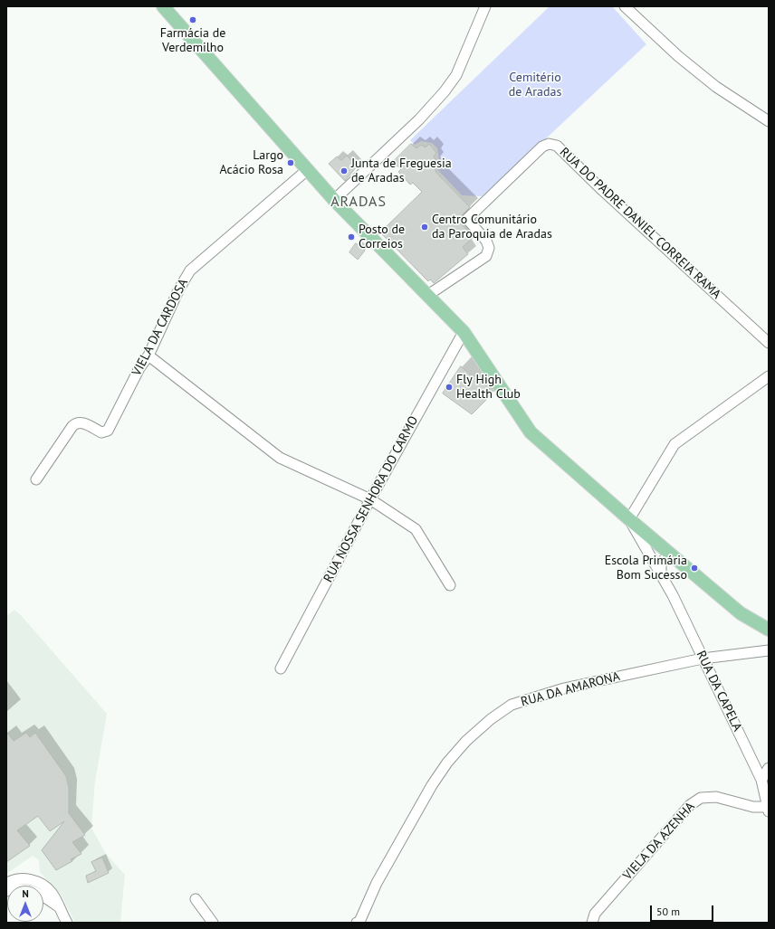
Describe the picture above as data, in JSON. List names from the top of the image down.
{
  "streets": {
    "street": [
      "RUA DO PADRE DANIEL CORREIA RAMA",
      "VIELA DA CARDOSA",
      "RUA NOSSA SENHORA DO CARMO",
      "RUA DA AMARONA",
      "RUA DA CAPELA",
      "VIELA DA AZENHA"
    ]
  },
  "crossings": [
    ["RUA DA AMARONA", "RUA DA CAPELA"],
    ["RUA DA CAPELA", "VIELA DA AZENHA"]
  ],
  "districts": ["ARADAS"],
  "parks": ["Cemitério de Aradas"],
  "places": [
    "Farmácia de Verdemilho",
    "Largo Acácio Rosa",
    "Junta de Freguesia de Aradas",
    "Centro Comunitário da Paroquia de Aradas",
    "Posto de Correios",
    "Fly High Health Club",
    "Escola Primária Bom Sucesso"
  ],
  "scale_bar": "50 m",
  "north": "top"
}
